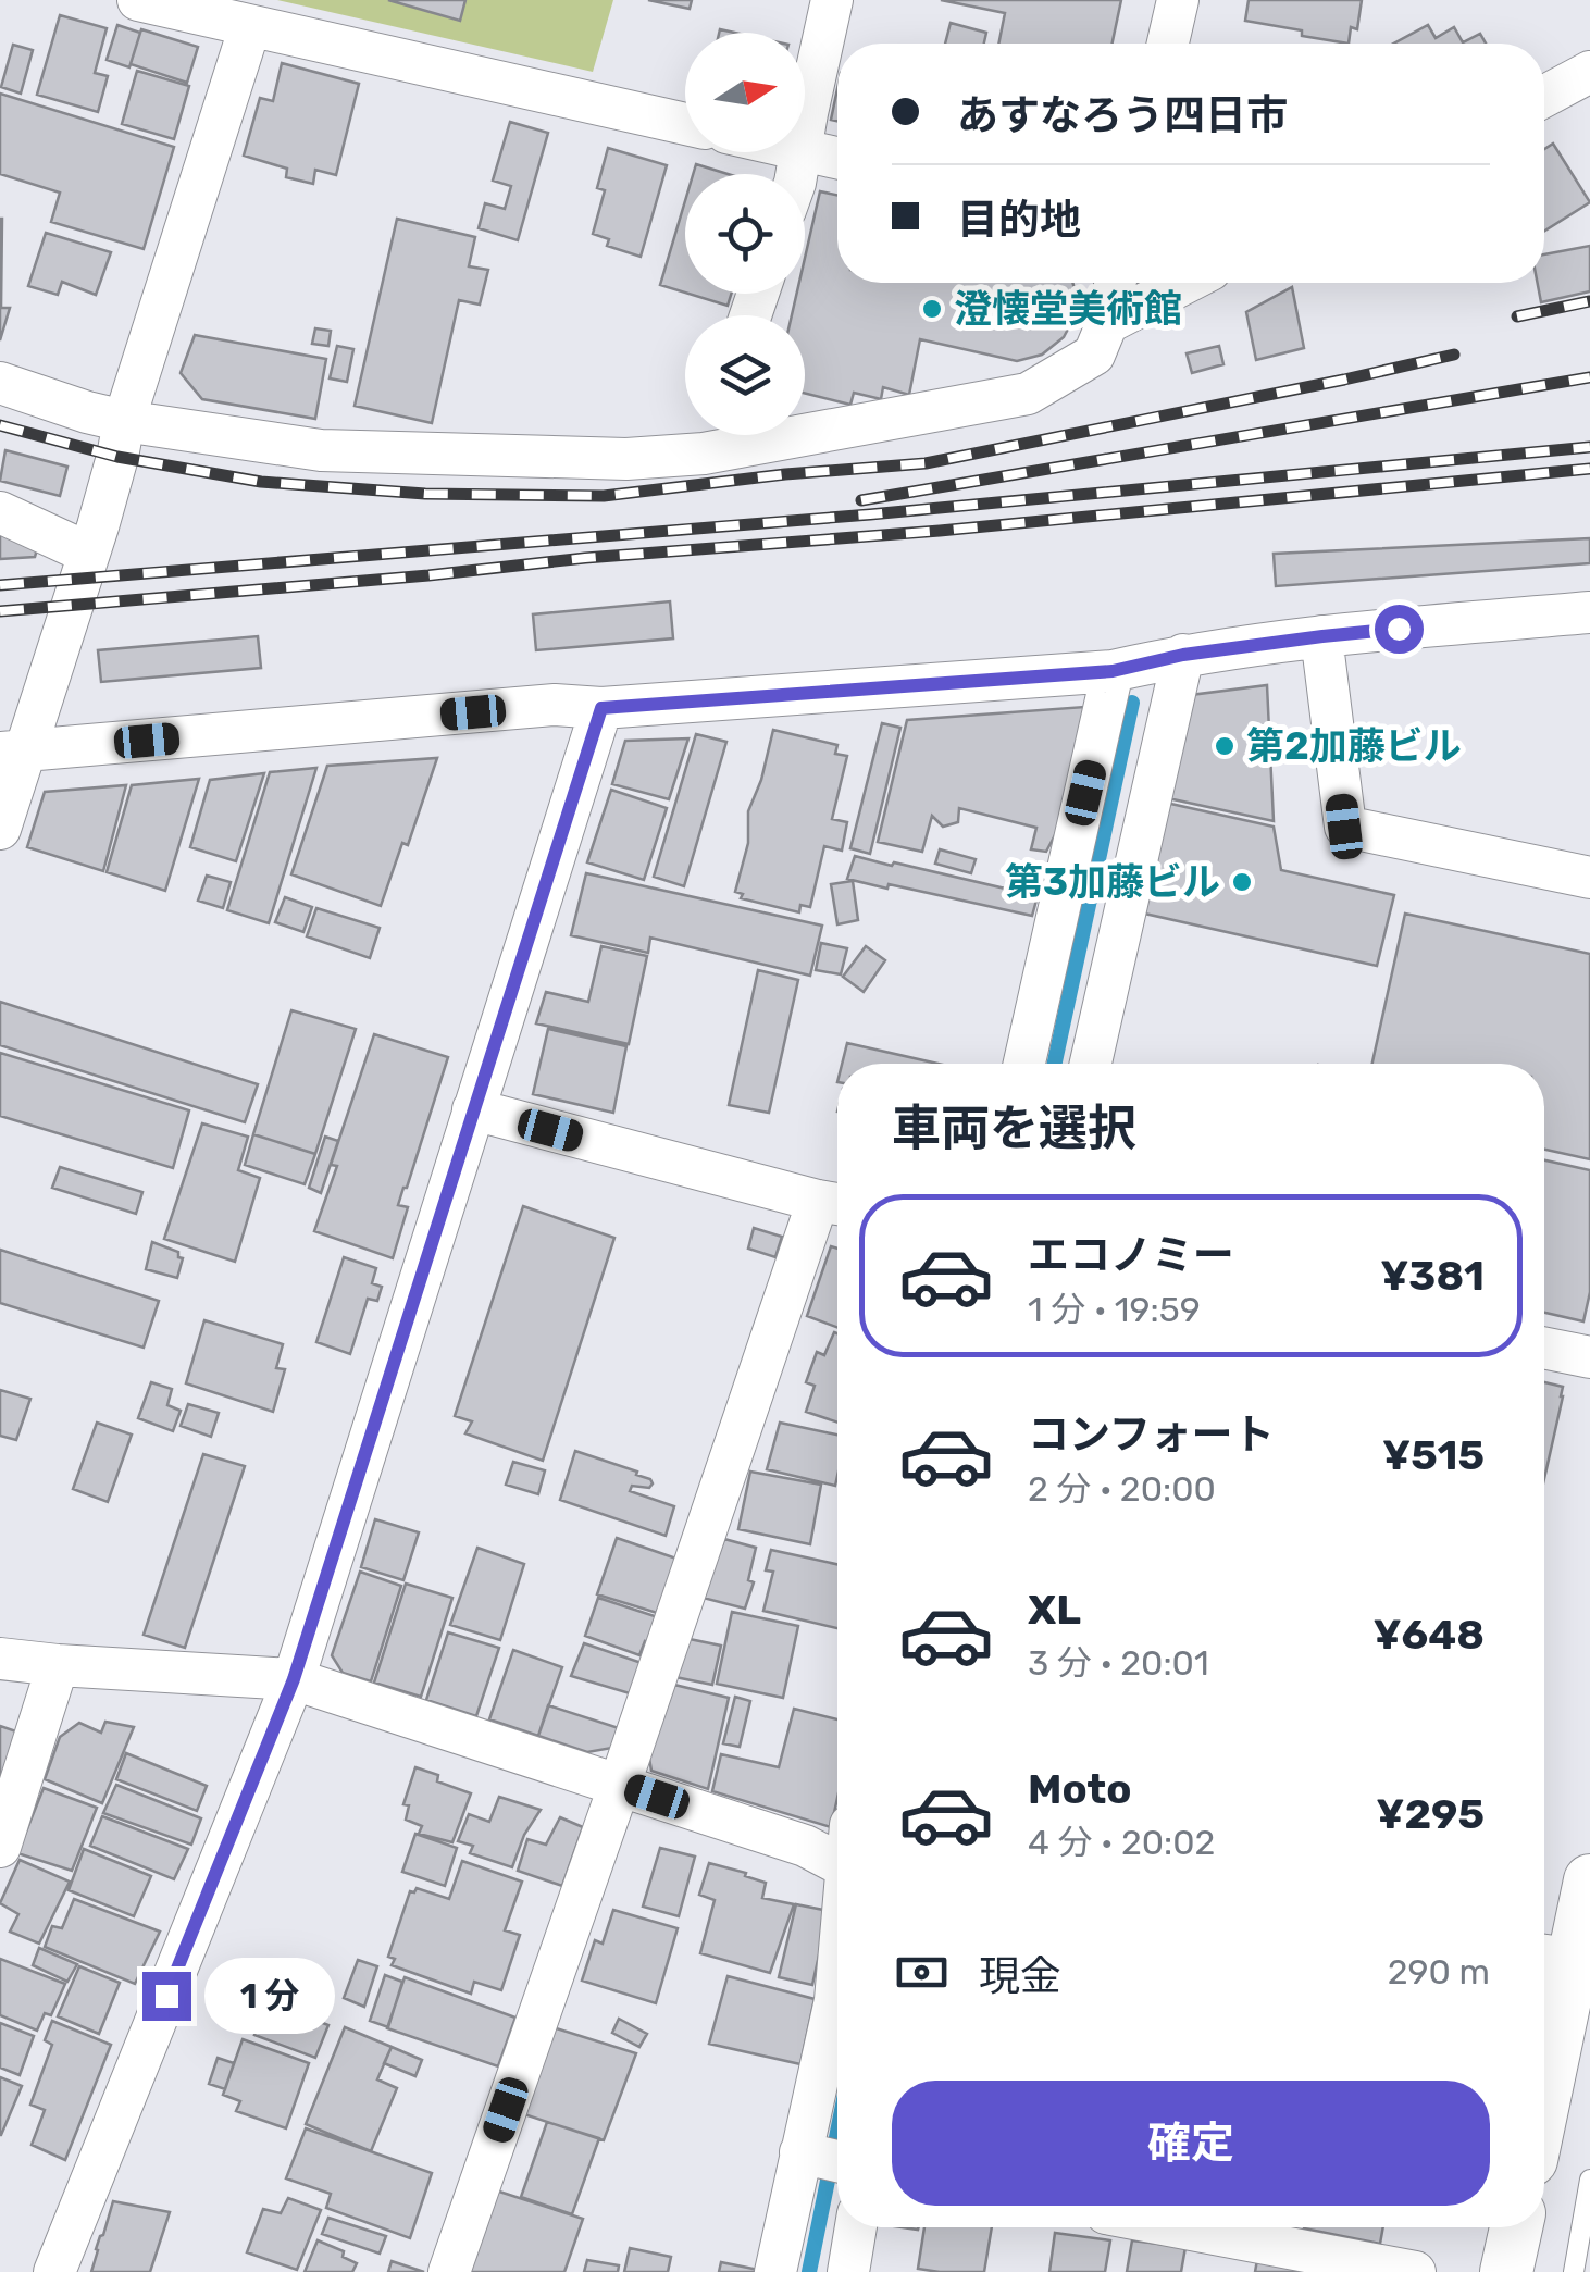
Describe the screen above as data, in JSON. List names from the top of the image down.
{
  "places": ["澄懐堂美術館", "第2加藤ビル", "第3加藤ビル"],
  "north": "right",
  "page": {
    "banner": ["あすなろう四日市", "目的地"],
    "heading": "車両を選択",
    "list": [
      {
        "name": "エコノミー",
        "note": "1 分 · 19:59",
        "value": "¥381"
      },
      {
        "name": "コンフォート",
        "note": "2 分 · 20:00",
        "value": "¥515"
      },
      {
        "name": "XL",
        "note": "3 分 · 20:01",
        "value": "¥648"
      },
      {
        "name": "Moto",
        "note": "4 分 · 20:02",
        "value": "¥295"
      }
    ],
    "pay": ["現金", "290 m"],
    "bubble": "1 分",
    "buttons": "確定"
  }
}
